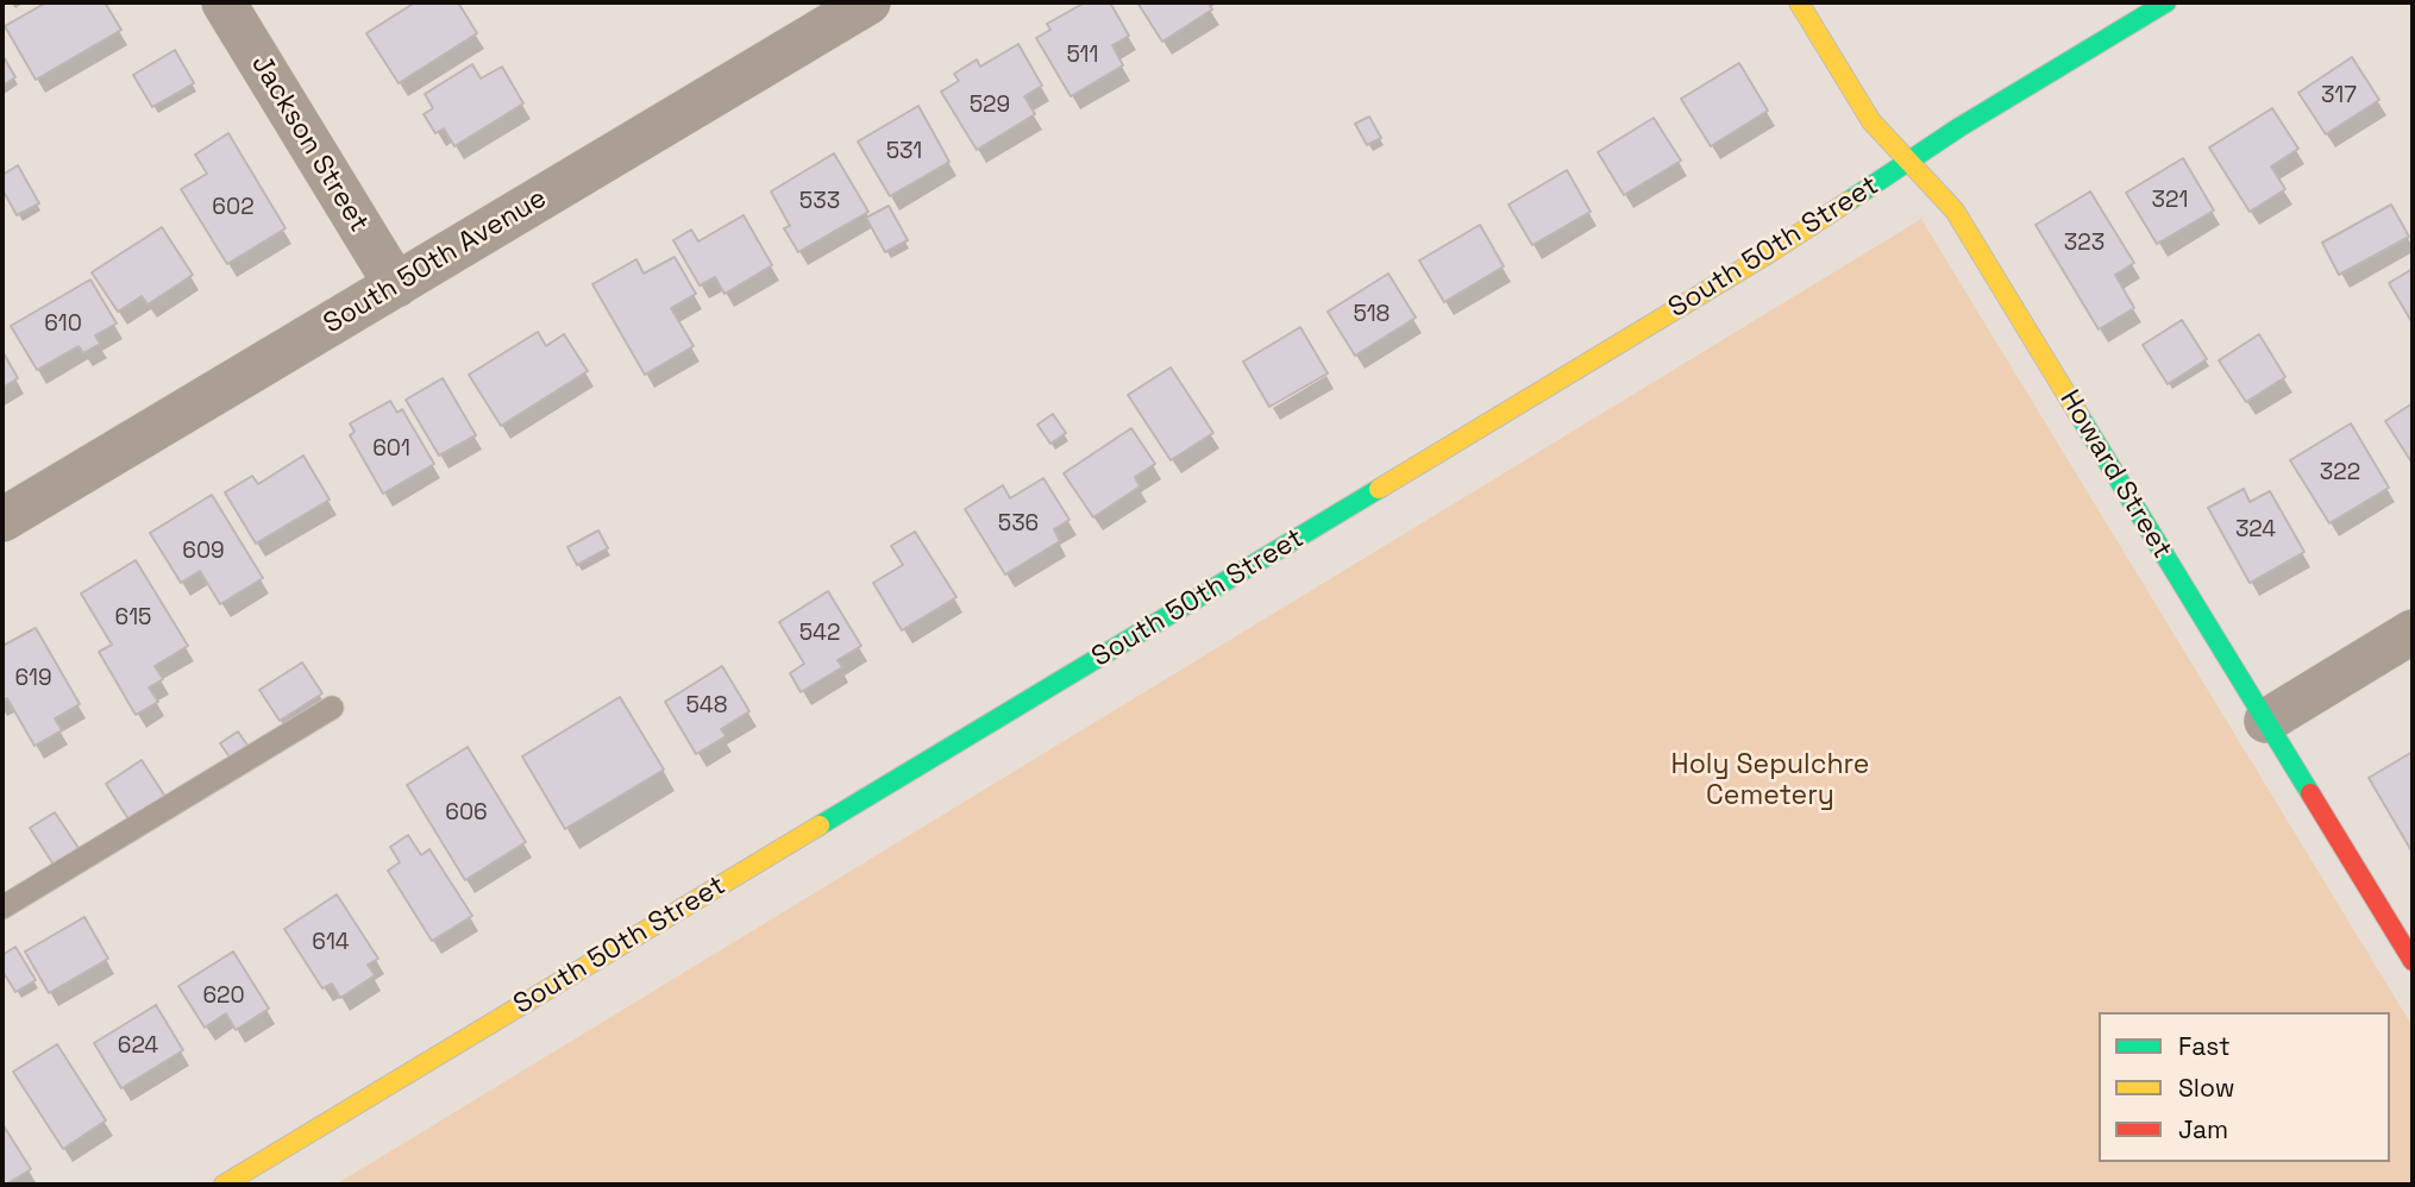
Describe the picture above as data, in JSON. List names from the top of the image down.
{
  "streets": {
    "main road": ["South 50th Street", "Howard Street"],
    "street": ["Jackson Street", "South 50th Avenue"]
  },
  "crossings": [
    ["Jackson Street", "South 50th Avenue"],
    ["South 50th Street", "Howard Street"]
  ],
  "parks": ["Holy Sepulchre Cemetery"],
  "house_numbers": [
    "511",
    "317",
    "529",
    "531",
    "321",
    "533",
    "602",
    "323",
    "518",
    "610",
    "601",
    "322",
    "536",
    "324",
    "609",
    "615",
    "542",
    "619",
    "548",
    "606",
    "614",
    "620",
    "624"
  ],
  "legend": ["Fast", "Slow", "Jam"]
}
